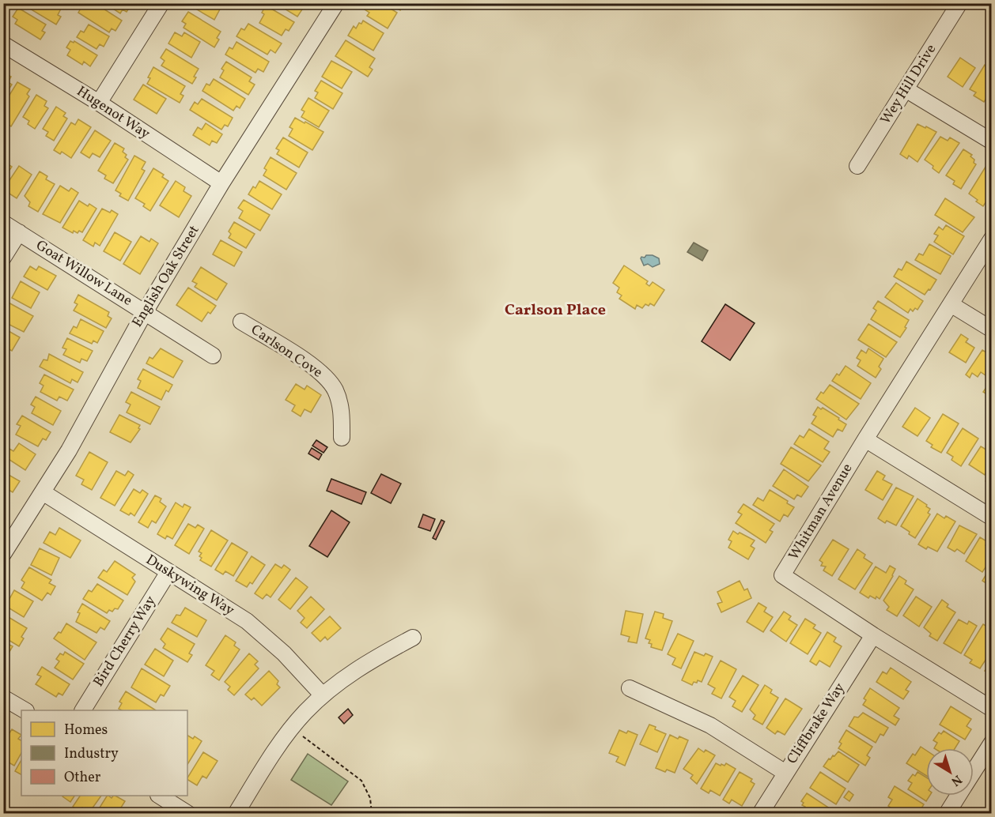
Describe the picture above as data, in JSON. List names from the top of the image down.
{
  "streets": {
    "street": [
      "Wey Hill Drive",
      "Hugenot Way",
      "Goat Willow Lane",
      "English Oak Street",
      "Carlson Cove",
      "Whitman Avenue",
      "Duskywing Way",
      "Bird Cherry Way",
      "Cliffbrake Way"
    ]
  },
  "crossings": [
    ["Hugenot Way", "English Oak Street"],
    ["Goat Willow Lane", "English Oak Street"],
    ["English Oak Street", "Duskywing Way"],
    ["Whitman Avenue", "Cliffbrake Way"],
    ["Duskywing Way", "Bird Cherry Way"]
  ],
  "districts": ["Carlson Place"],
  "legend": ["Homes", "Industry", "Other"],
  "north": "bottom right"
}
